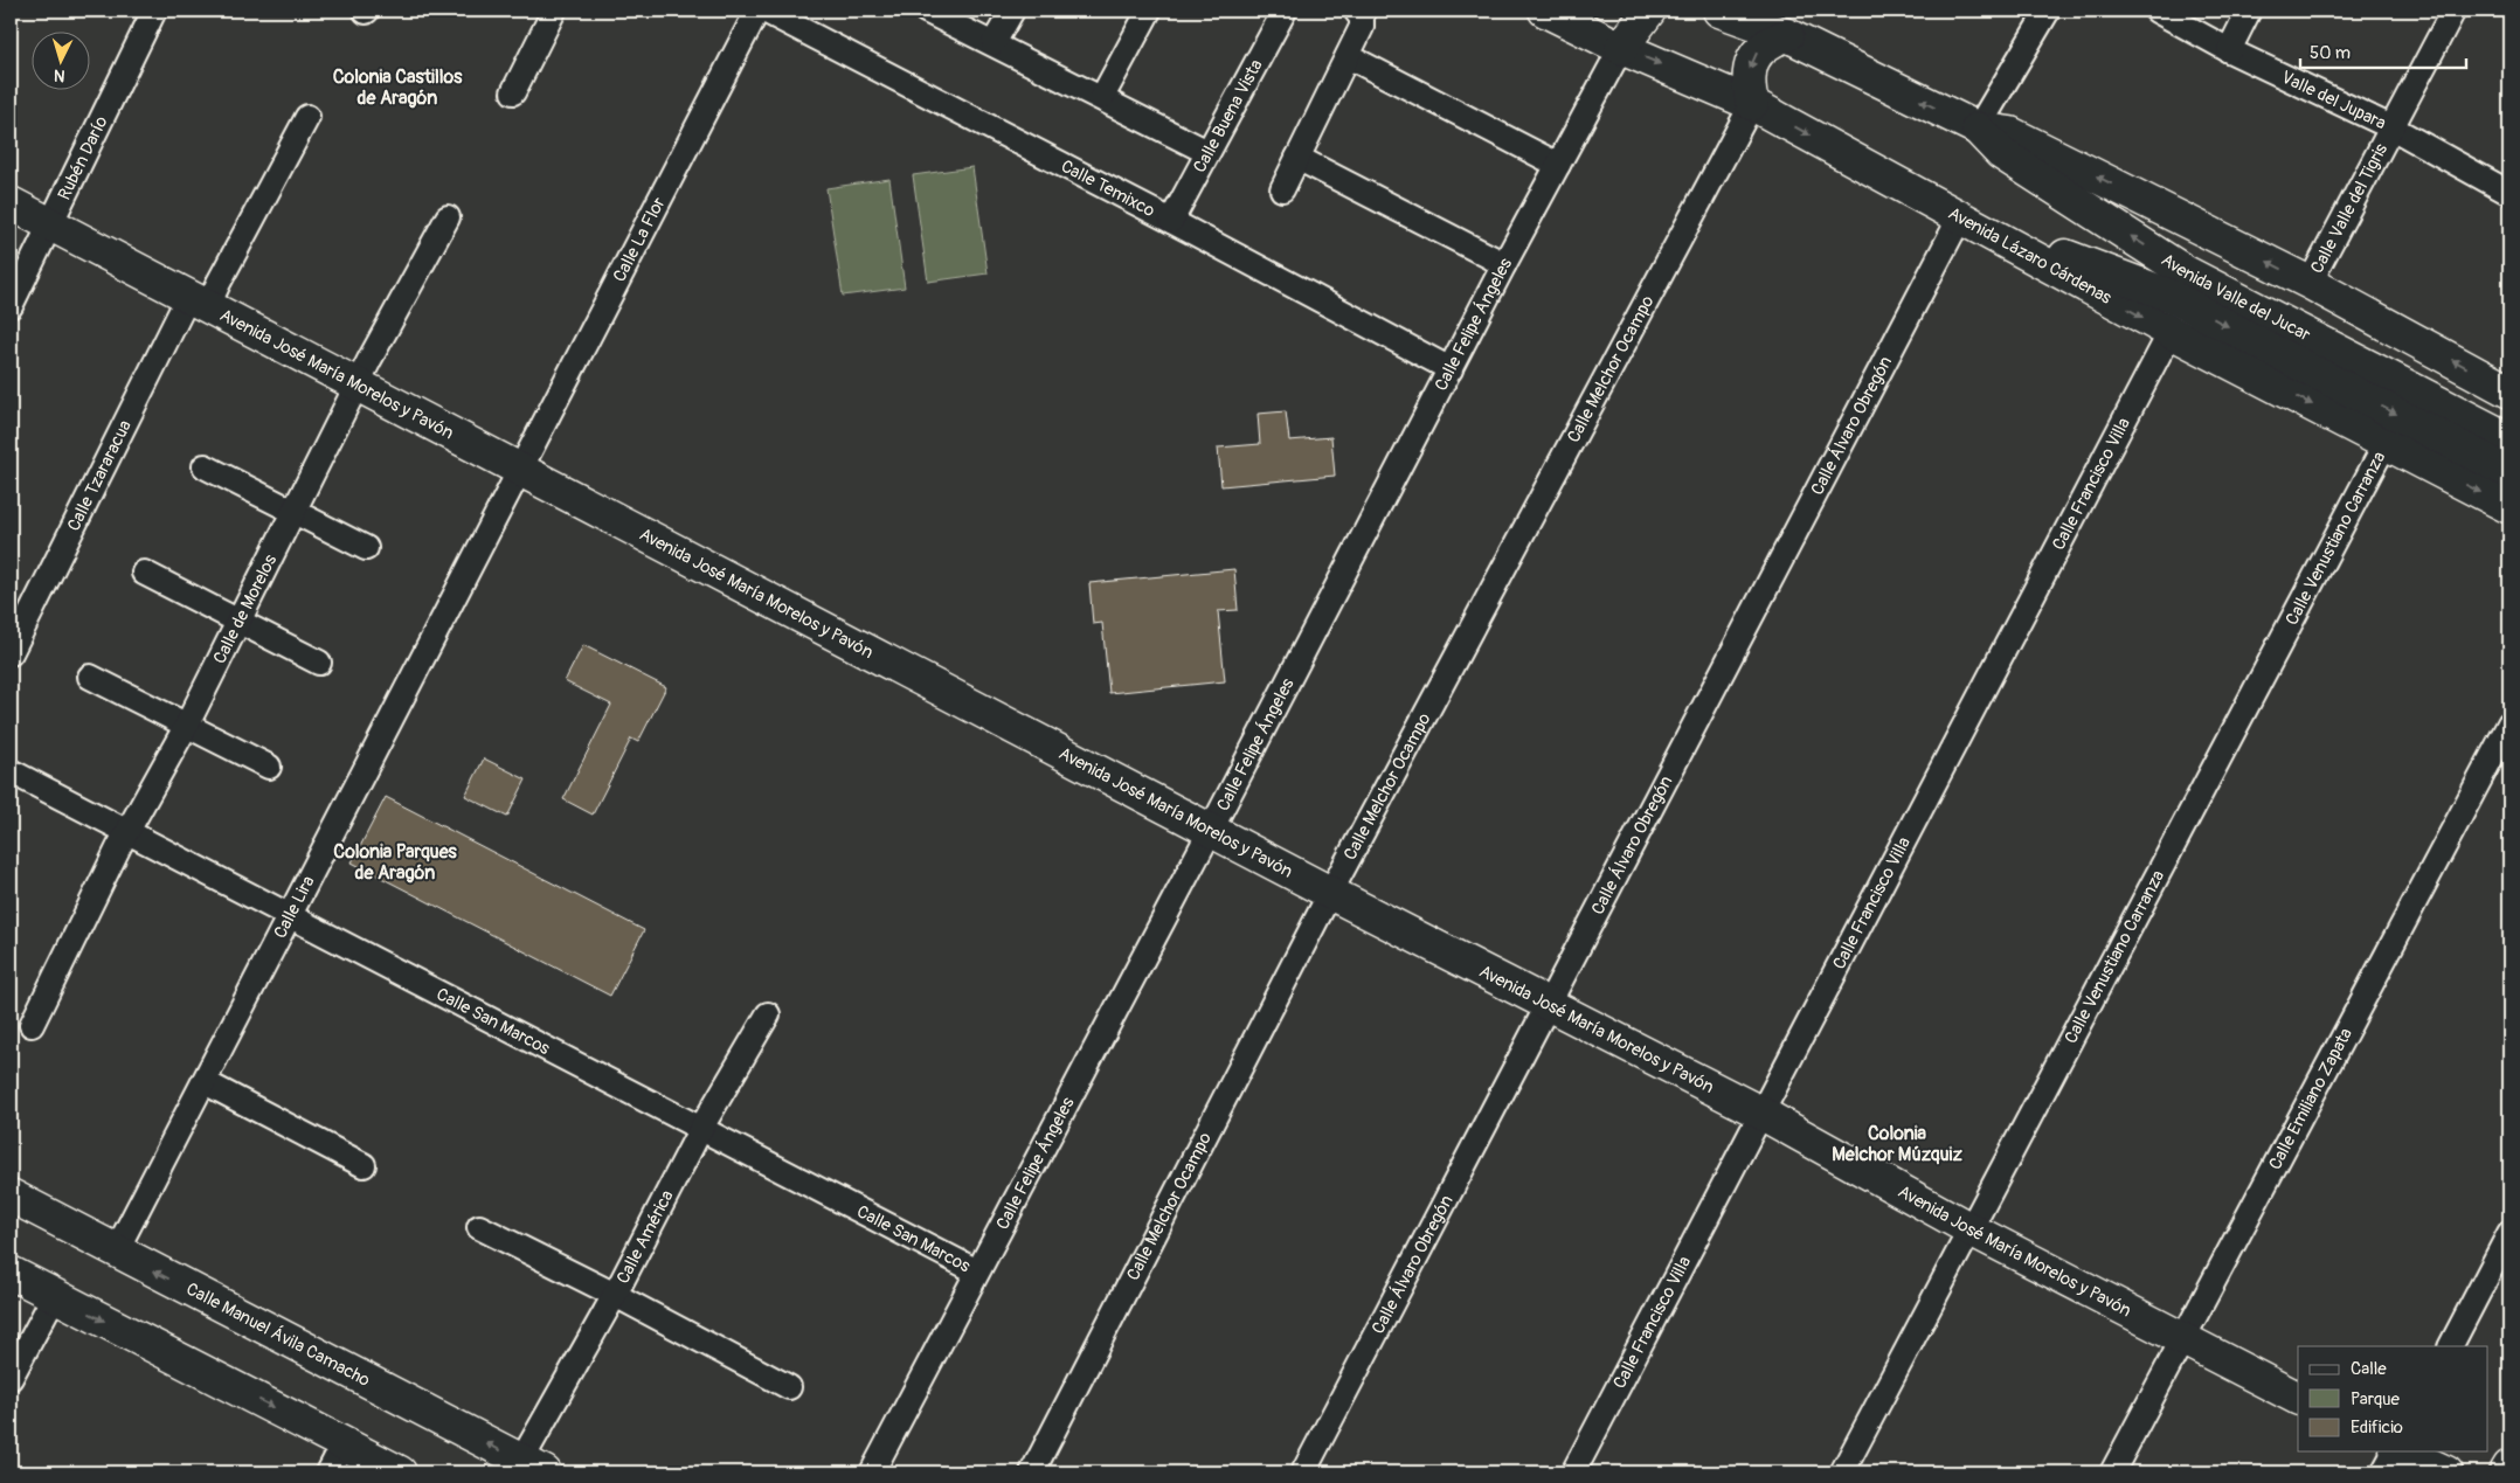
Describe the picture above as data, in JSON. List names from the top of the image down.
{
  "streets": {
    "street": [
      "Valle del Jupara",
      "Calle Buena Vista",
      "Rubén Darío",
      "Calle Temixco",
      "Calle Valle del Tigris",
      "Calle La Flor",
      "Avenida Lázaro Cárdenas",
      "Avenida Valle del Jucar",
      "Calle Felipe Ángeles",
      "Calle Melchor Ocampo",
      "Avenida José María Morelos y Pavón",
      "Calle Álvaro Obregón",
      "Calle Tzararacua",
      "Calle Francisco Villa",
      "Calle Venustiano Carranza",
      "Calle de Morelos",
      "Calle Lira",
      "Calle San Marcos",
      "Calle Emiliano Zapata",
      "Calle América",
      "Calle Manuel Ávila Camacho"
    ]
  },
  "crossings": [
    ["Valle del Jupara", "Calle Valle del Tigris"],
    ["Calle Buena Vista", "Calle Temixco"],
    ["Rubén Darío", "Avenida José María Morelos y Pavón"],
    ["Calle Temixco", "Calle Felipe Ángeles"],
    ["Calle La Flor", "Avenida José María Morelos y Pavón"],
    ["Calle La Flor", "Calle Lira"],
    ["Avenida Lázaro Cárdenas", "Avenida Valle del Jucar"],
    ["Avenida Lázaro Cárdenas", "Calle Felipe Ángeles"],
    ["Avenida Lázaro Cárdenas", "Calle Melchor Ocampo"],
    ["Avenida Lázaro Cárdenas", "Calle Álvaro Obregón"],
    ["Avenida Lázaro Cárdenas", "Calle Francisco Villa"],
    ["Avenida Lázaro Cárdenas", "Calle Venustiano Carranza"],
    ["Avenida Valle del Jucar", "Calle Álvaro Obregón"],
    ["Calle Felipe Ángeles", "Avenida José María Morelos y Pavón"],
    ["Calle Felipe Ángeles", "Calle San Marcos"],
    ["Calle Melchor Ocampo", "Avenida José María Morelos y Pavón"],
    ["Avenida José María Morelos y Pavón", "Calle Álvaro Obregón"],
    ["Avenida José María Morelos y Pavón", "Calle Tzararacua"],
    ["Avenida José María Morelos y Pavón", "Calle Francisco Villa"],
    ["Avenida José María Morelos y Pavón", "Calle Venustiano Carranza"],
    ["Avenida José María Morelos y Pavón", "Calle de Morelos"],
    ["Avenida José María Morelos y Pavón", "Calle Lira"],
    ["Avenida José María Morelos y Pavón", "Calle Emiliano Zapata"],
    ["Calle de Morelos", "Calle San Marcos"],
    ["Calle Lira", "Calle San Marcos"],
    ["Calle Lira", "Calle Manuel Ávila Camacho"],
    ["Calle San Marcos", "Calle América"],
    ["Calle América", "Calle Manuel Ávila Camacho"]
  ],
  "districts": ["Colonia Castillos de Aragón", "Colonia Parques de Aragón", "Colonia Melchor Múzquiz"],
  "legend": ["Calle", "Parque", "Edificio"],
  "scale_bar": "50 m",
  "north": "bottom"
}
